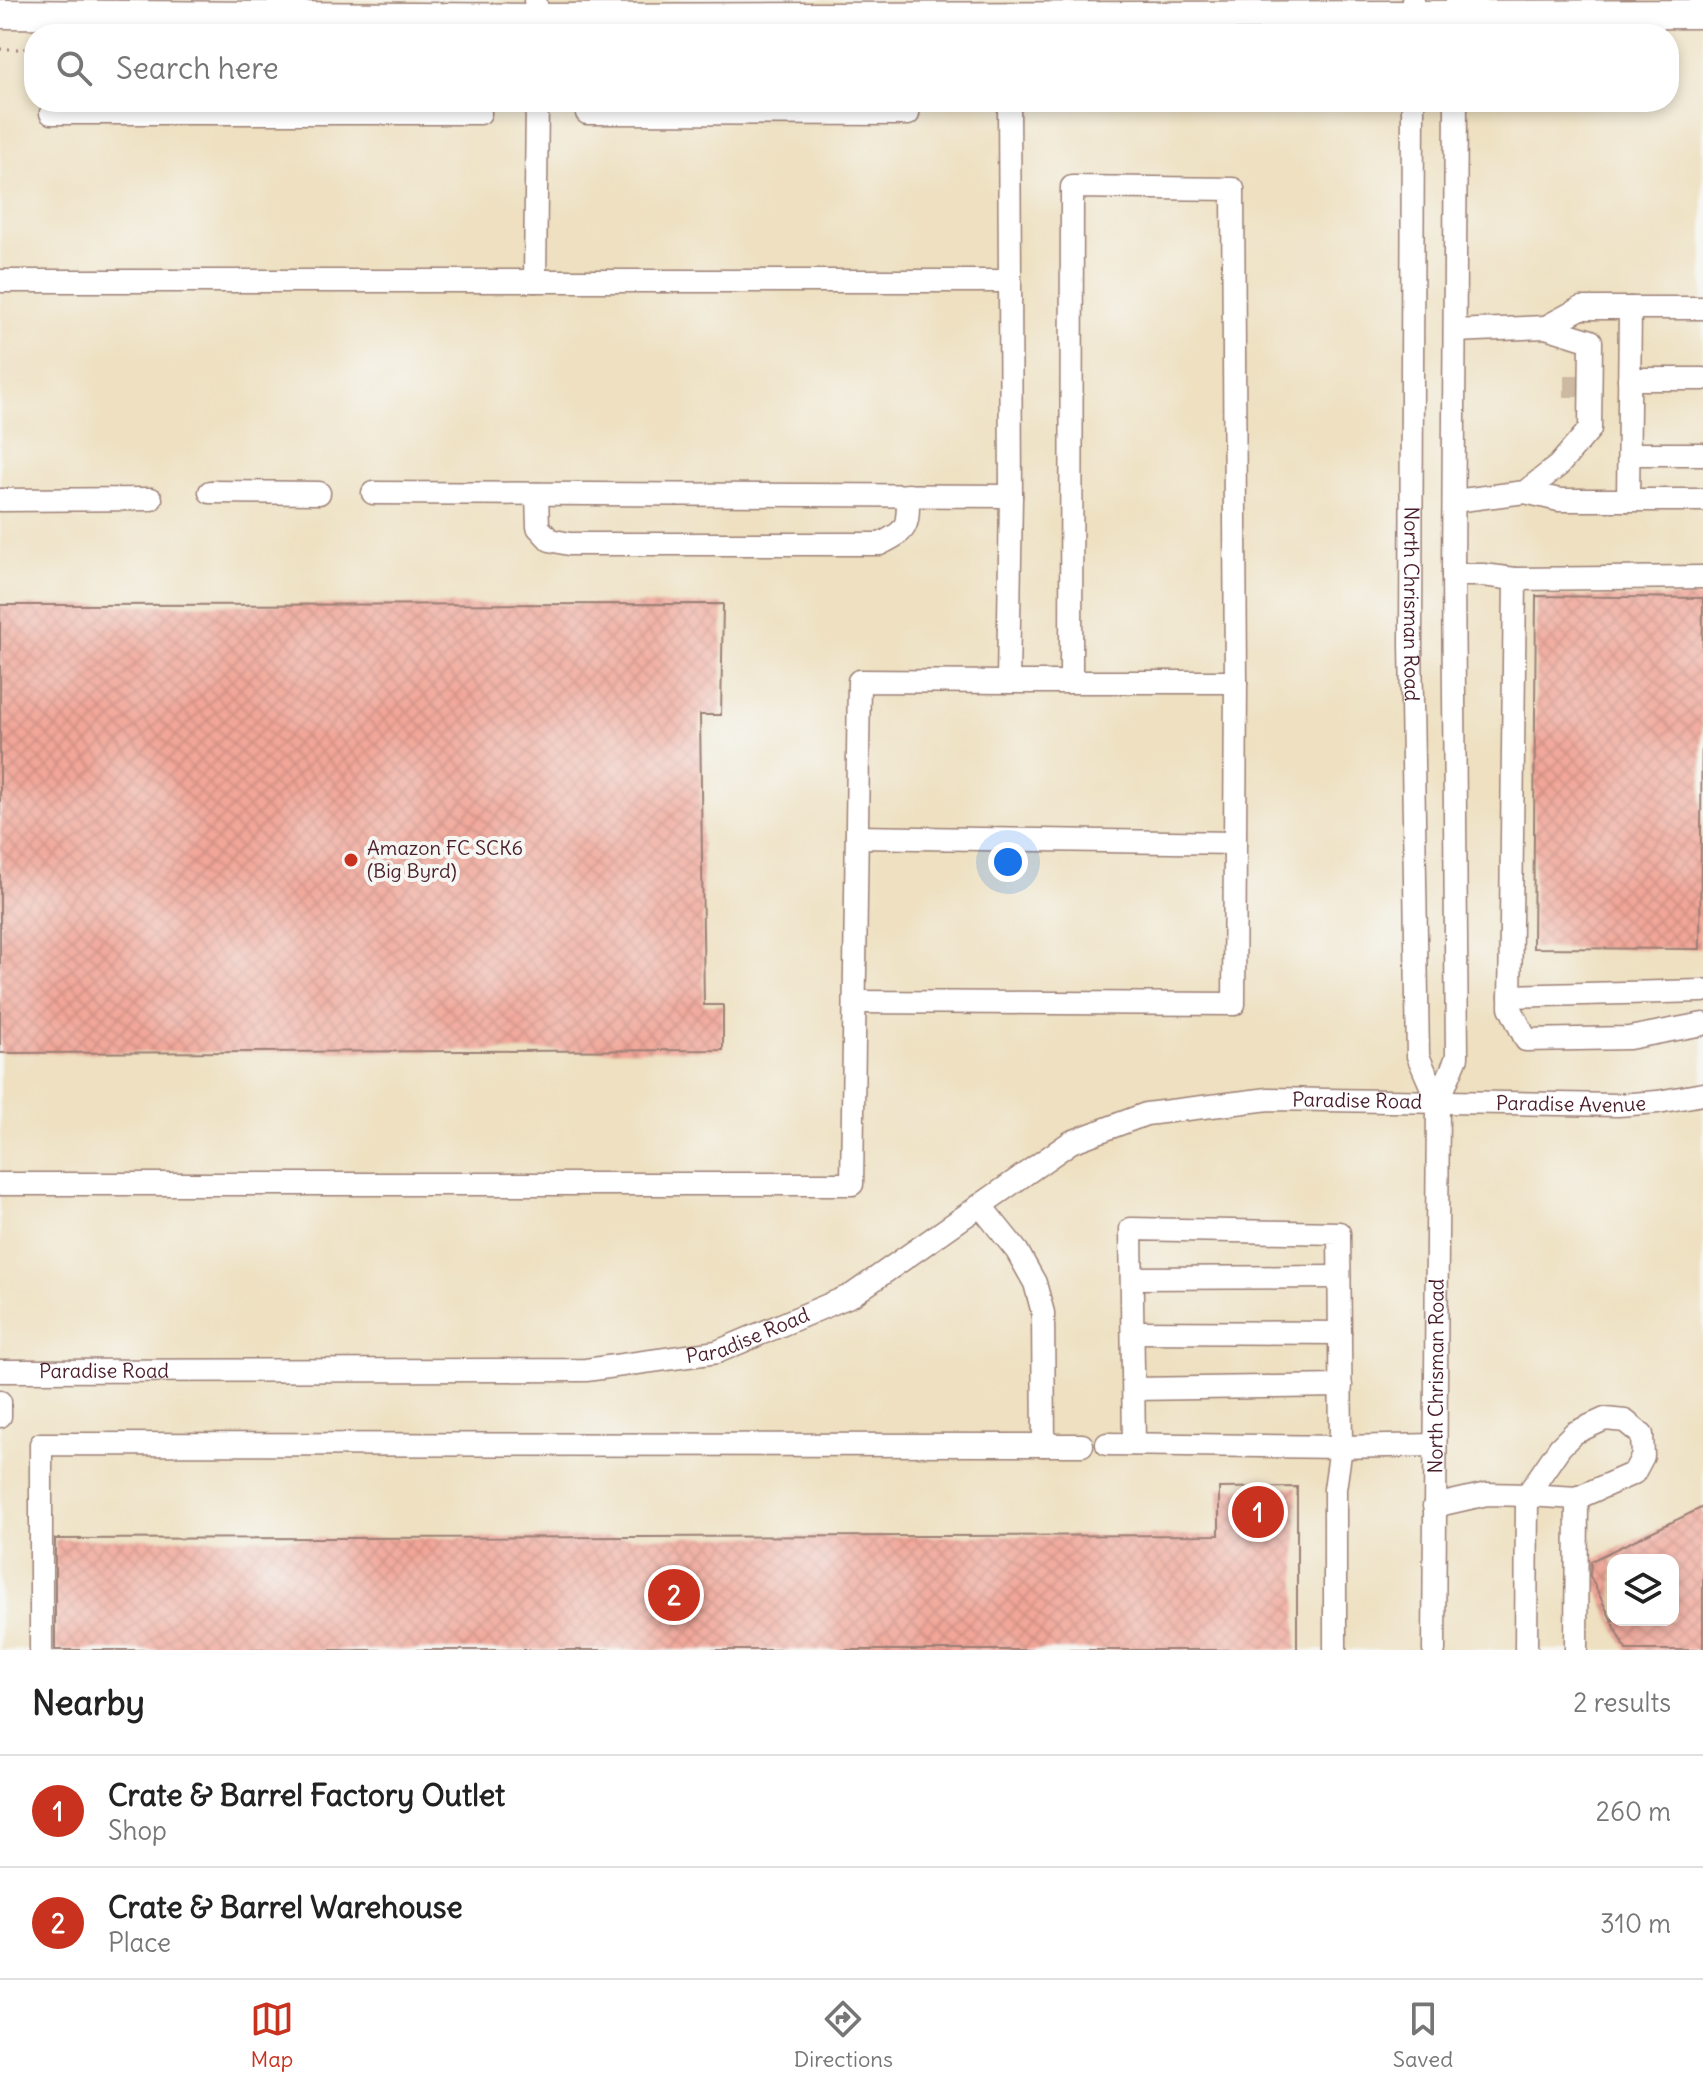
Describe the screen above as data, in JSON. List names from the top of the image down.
{
  "streets": {
    "street": ["North Chrisman Road", "Paradise Road", "Paradise Avenue"]
  },
  "crossings": [
    ["North Chrisman Road", "Paradise Road"],
    ["North Chrisman Road", "Paradise Avenue"],
    ["Paradise Road", "Paradise Avenue"]
  ],
  "places": ["Amazon FC SCK6 (Big Byrd)"],
  "page": {
    "search": "Search here",
    "pins": ["1", "2"],
    "heading": ["Nearby", "2 results"],
    "list": [
      {
        "mark": "1",
        "name": "Crate & Barrel Factory Outlet",
        "note": "Shop",
        "value": "260 m"
      },
      {
        "mark": "2",
        "name": "Crate & Barrel Warehouse",
        "note": "Place",
        "value": "310 m"
      }
    ],
    "nav": ["Map", "Directions", "Saved"]
  }
}
